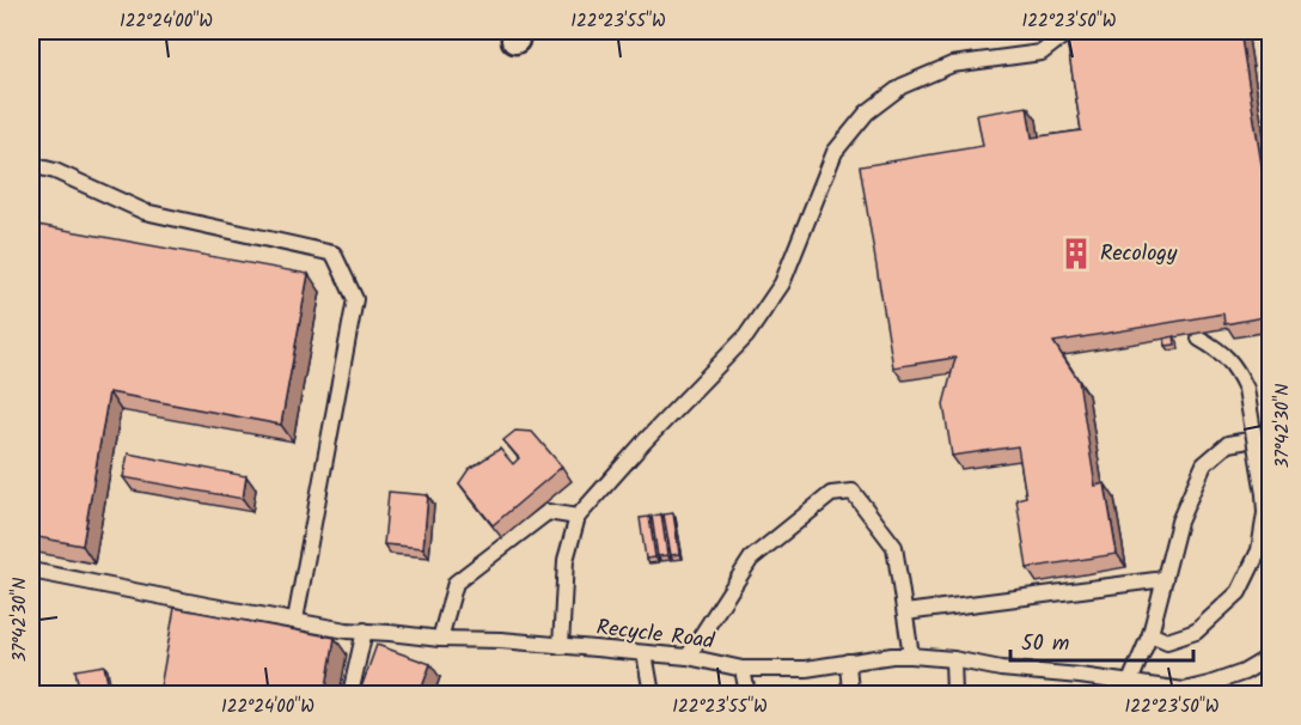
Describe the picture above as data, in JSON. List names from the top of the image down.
{
  "streets": {
    "lane": ["Recycle Road"]
  },
  "places": {
    "building": ["Recology"]
  },
  "scale_bar": "50 m",
  "coordinates": [
    "122°24'00\"W",
    "122°23'55\"W",
    "122°23'50\"W",
    "37°42'30\"N"
  ]
}
